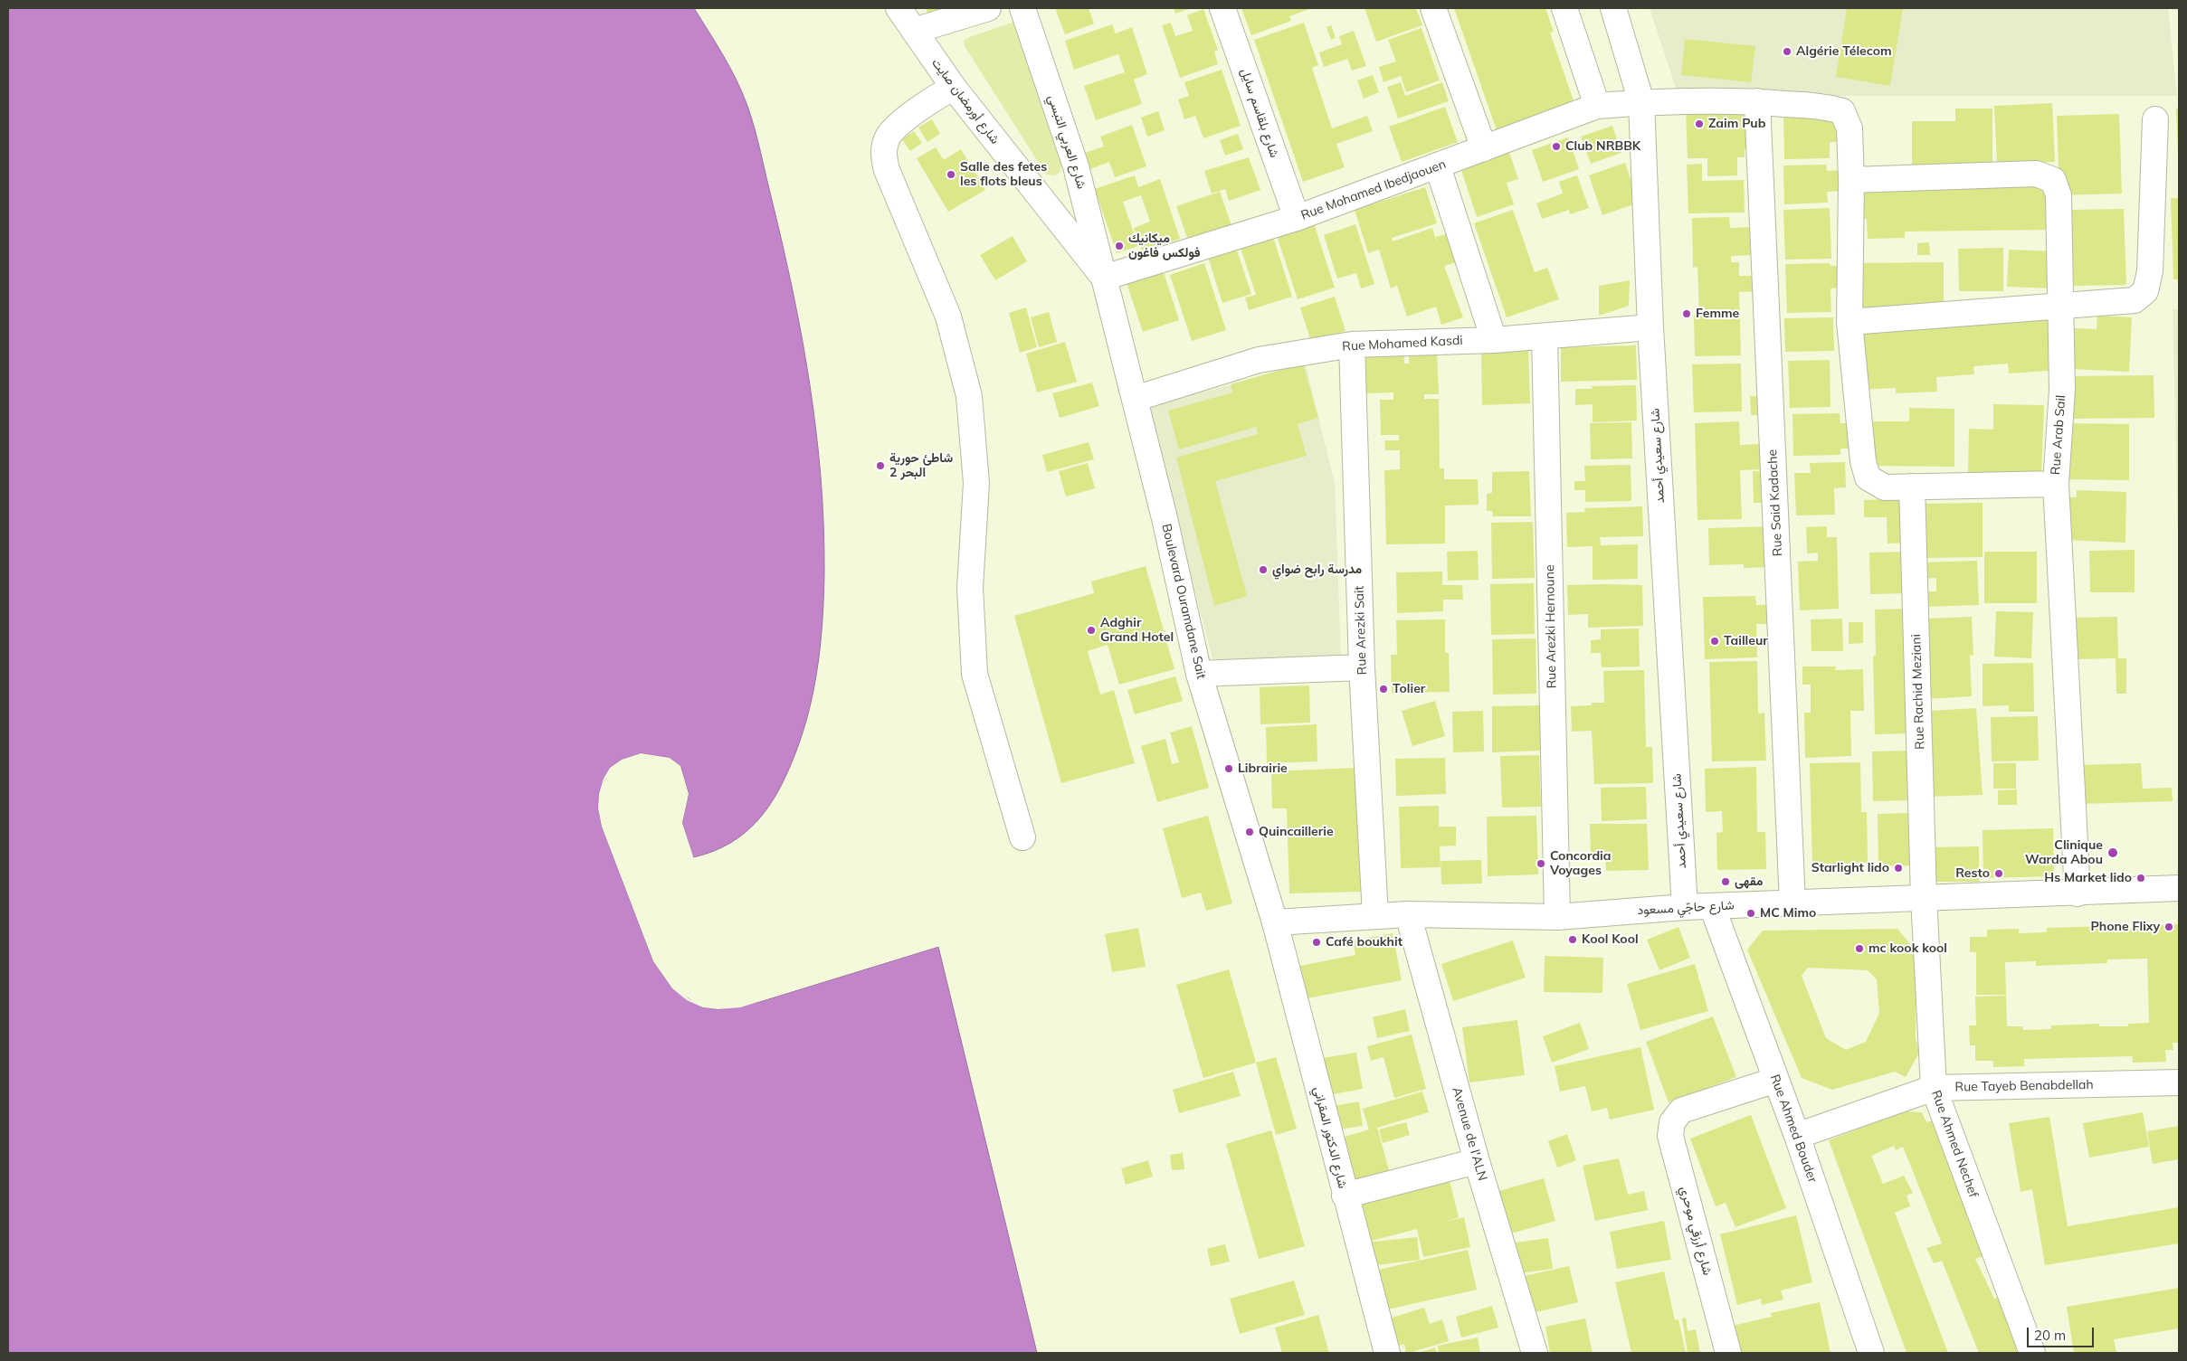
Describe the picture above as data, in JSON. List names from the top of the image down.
{
  "streets": {
    "street": [
      "شارع أورمضان صايت",
      "شارع بلقاسم سايل",
      "شارع العربي التبسي",
      "Rue Mohamed Ibedjaouen",
      "Rue Mohamed Kasdi",
      "Rue Arab Sail",
      "شارع سعيدي أحمد",
      "Rue Said Kadache",
      "Boulevard Ouramdane Sait",
      "Rue Arezki Hernoune",
      "Rue Arezki Sait",
      "Rue Rachid Meziani",
      "شارع حاجّي مسعود",
      "Rue Tayeb Benabdellah",
      "Rue Ahmed Bouder",
      "Avenue de l'ALN",
      "شارع الدكتور المقراني",
      "Rue Ahmed Nechef",
      "شارع أرزقي موحري"
    ]
  },
  "crossings": [
    ["شارع أورمضان صايت", "شارع العربي التبسي"],
    ["شارع أورمضان صايت", "Rue Mohamed Ibedjaouen"],
    ["شارع أورمضان صايت", "Boulevard Ouramdane Sait"],
    ["شارع بلقاسم سايل", "Rue Mohamed Ibedjaouen"],
    ["شارع العربي التبسي", "Rue Mohamed Ibedjaouen"],
    ["شارع العربي التبسي", "Boulevard Ouramdane Sait"],
    ["Rue Mohamed Ibedjaouen", "Rue Arab Sail"],
    ["Rue Mohamed Ibedjaouen", "شارع سعيدي أحمد"],
    ["Rue Mohamed Ibedjaouen", "Rue Said Kadache"],
    ["Rue Mohamed Ibedjaouen", "Boulevard Ouramdane Sait"],
    ["Rue Mohamed Kasdi", "شارع سعيدي أحمد"],
    ["Rue Mohamed Kasdi", "Boulevard Ouramdane Sait"],
    ["Rue Mohamed Kasdi", "Rue Arezki Hernoune"],
    ["Rue Mohamed Kasdi", "Rue Arezki Sait"],
    ["Rue Arab Sail", "شارع حاجّي مسعود"],
    ["شارع سعيدي أحمد", "شارع حاجّي مسعود"],
    ["Rue Said Kadache", "شارع حاجّي مسعود"],
    ["Boulevard Ouramdane Sait", "شارع حاجّي مسعود"],
    ["Boulevard Ouramdane Sait", "شارع الدكتور المقراني"],
    ["Rue Arezki Hernoune", "شارع حاجّي مسعود"],
    ["Rue Arezki Sait", "شارع حاجّي مسعود"],
    ["Rue Rachid Meziani", "شارع حاجّي مسعود"],
    ["Rue Rachid Meziani", "Rue Ahmed Nechef"],
    ["شارع حاجّي مسعود", "Rue Ahmed Bouder"],
    ["شارع حاجّي مسعود", "Avenue de l'ALN"],
    ["شارع حاجّي مسعود", "شارع الدكتور المقراني"],
    ["شارع حاجّي مسعود", "Rue Ahmed Nechef"],
    ["Rue Tayeb Benabdellah", "Rue Ahmed Bouder"],
    ["Rue Tayeb Benabdellah", "Rue Ahmed Nechef"],
    ["Rue Ahmed Bouder", "شارع أرزقي موحري"]
  ],
  "places": [
    "Algérie Télecom",
    "Zaim Pub",
    "Club NRBBK",
    "Salle des fetes les flots bleus",
    "ميكانيك فولكس فاغون",
    "Femme",
    "شاطئ حورية البحر 2",
    "مدرسة رابح ضواي",
    "Adghir Grand Hotel",
    "Tailleur",
    "Tolier",
    "Librairie",
    "Quincaillerie",
    "Clinique Warda Abou",
    "Concordia Voyages",
    "Starlight lido",
    "Resto",
    "Hs Market lido",
    "مقهى",
    "MC Mimo",
    "Phone Flixy",
    "Kool Kool",
    "Café boukhit",
    "mc kook kool"
  ],
  "scale_bar": "20 m"
}
